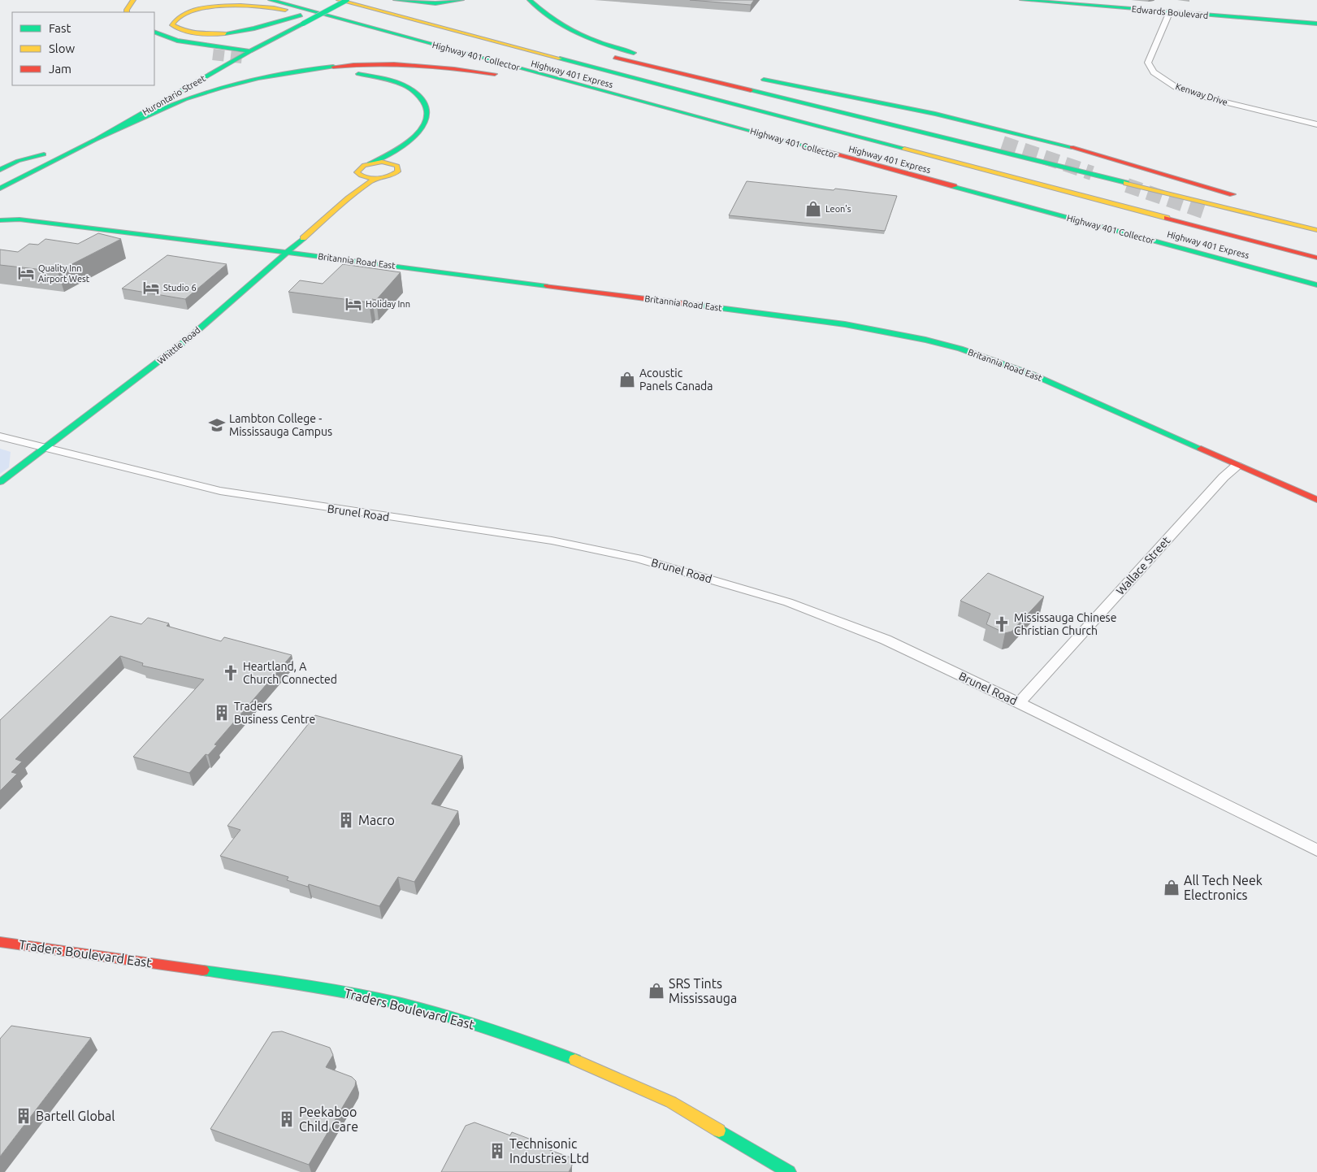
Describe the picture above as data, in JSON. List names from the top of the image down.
{
  "streets": {
    "main road": [
      "Edwards Boulevard",
      "Highway 401 Collector",
      "Highway 401 Express",
      "Hurontario Street",
      "Britannia Road East",
      "Whittle Road",
      "Traders Boulevard East"
    ],
    "street": ["Kenway Drive", "Brunel Road", "Wallace Street"]
  },
  "crossings": [
    ["Edwards Boulevard", "Kenway Drive"],
    ["Britannia Road East", "Whittle Road"],
    ["Britannia Road East", "Wallace Street"],
    ["Whittle Road", "Brunel Road"],
    ["Brunel Road", "Wallace Street"]
  ],
  "places": {
    "shop": [
      "Leon's",
      "Acoustic Panels Canada",
      "All Tech Neek Electronics",
      "SRS Tints Mississauga"
    ],
    "hotel": ["Quality Inn Airport West", "Studio 6", "Holiday Inn"],
    "school or university": ["Lambton College - Mississauga Campus"],
    "church": ["Mississauga Chinese Christian Church", "Heartland, A Church Connected"],
    "building": [
      "Traders Business Centre",
      "Macro",
      "Bartell Global",
      "Peekaboo Child Care",
      "Technisonic Industries Ltd"
    ]
  },
  "legend": ["Fast", "Slow", "Jam"]
}
